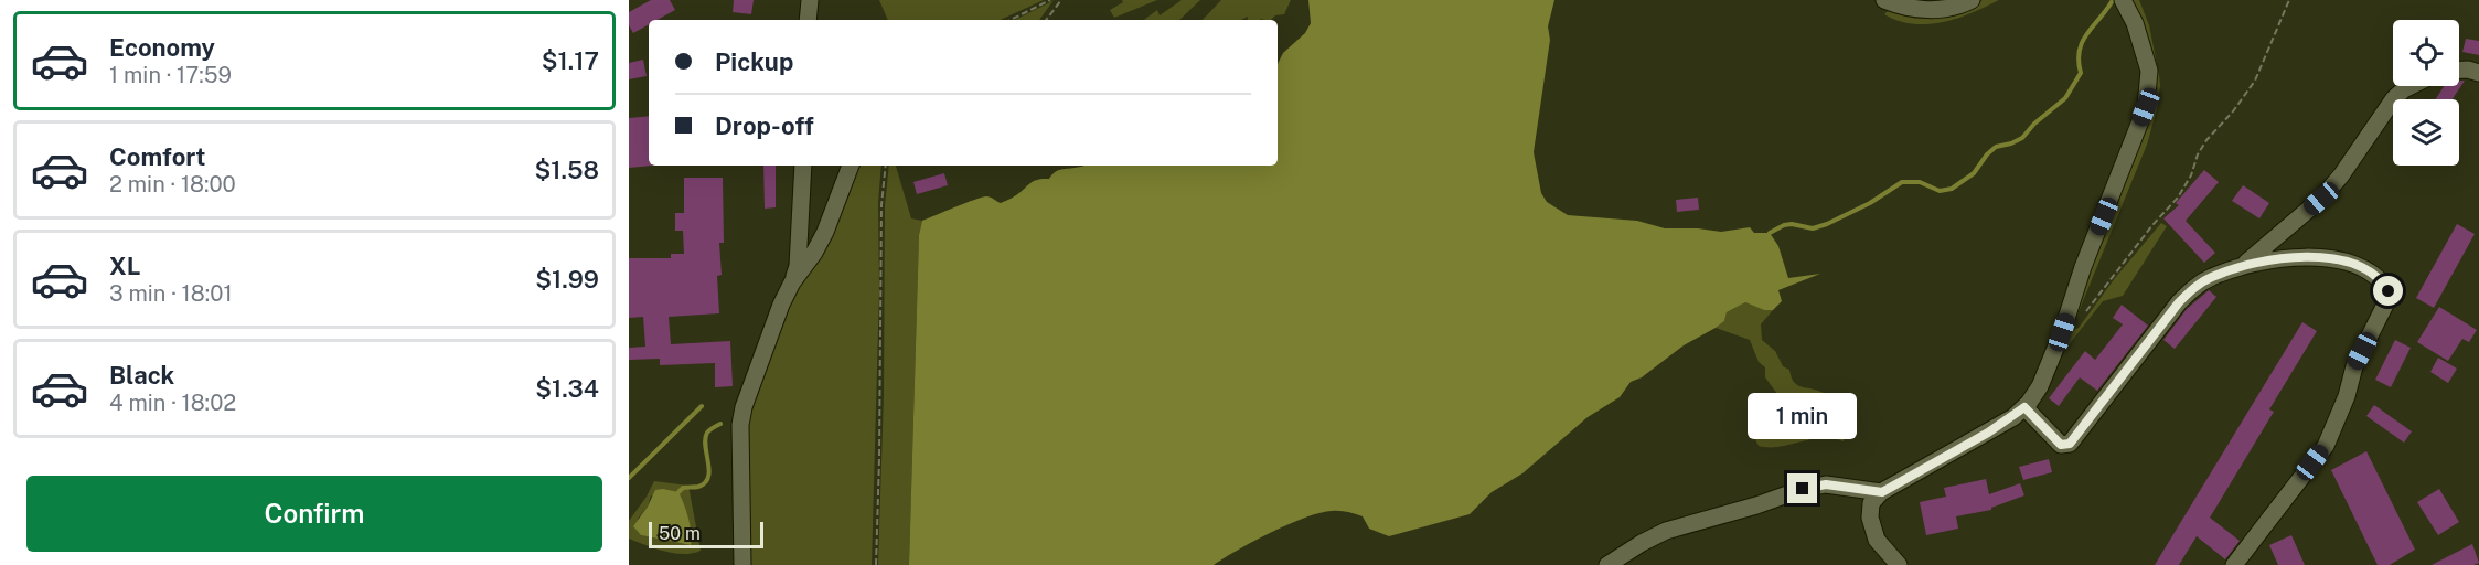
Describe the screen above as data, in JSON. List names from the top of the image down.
{
  "scale_bar": "50 m",
  "page": {
    "list": [
      {
        "name": "Economy",
        "note": "1 min · 17:59",
        "value": "$1.17"
      },
      {
        "name": "Comfort",
        "note": "2 min · 18:00",
        "value": "$1.58"
      },
      {
        "name": "XL",
        "note": "3 min · 18:01",
        "value": "$1.99"
      },
      {
        "name": "Black",
        "note": "4 min · 18:02",
        "value": "$1.34"
      }
    ],
    "banner": ["Pickup", "Drop-off"],
    "bubble": "1 min",
    "buttons": "Confirm",
    "scale": "50 m"
  }
}
